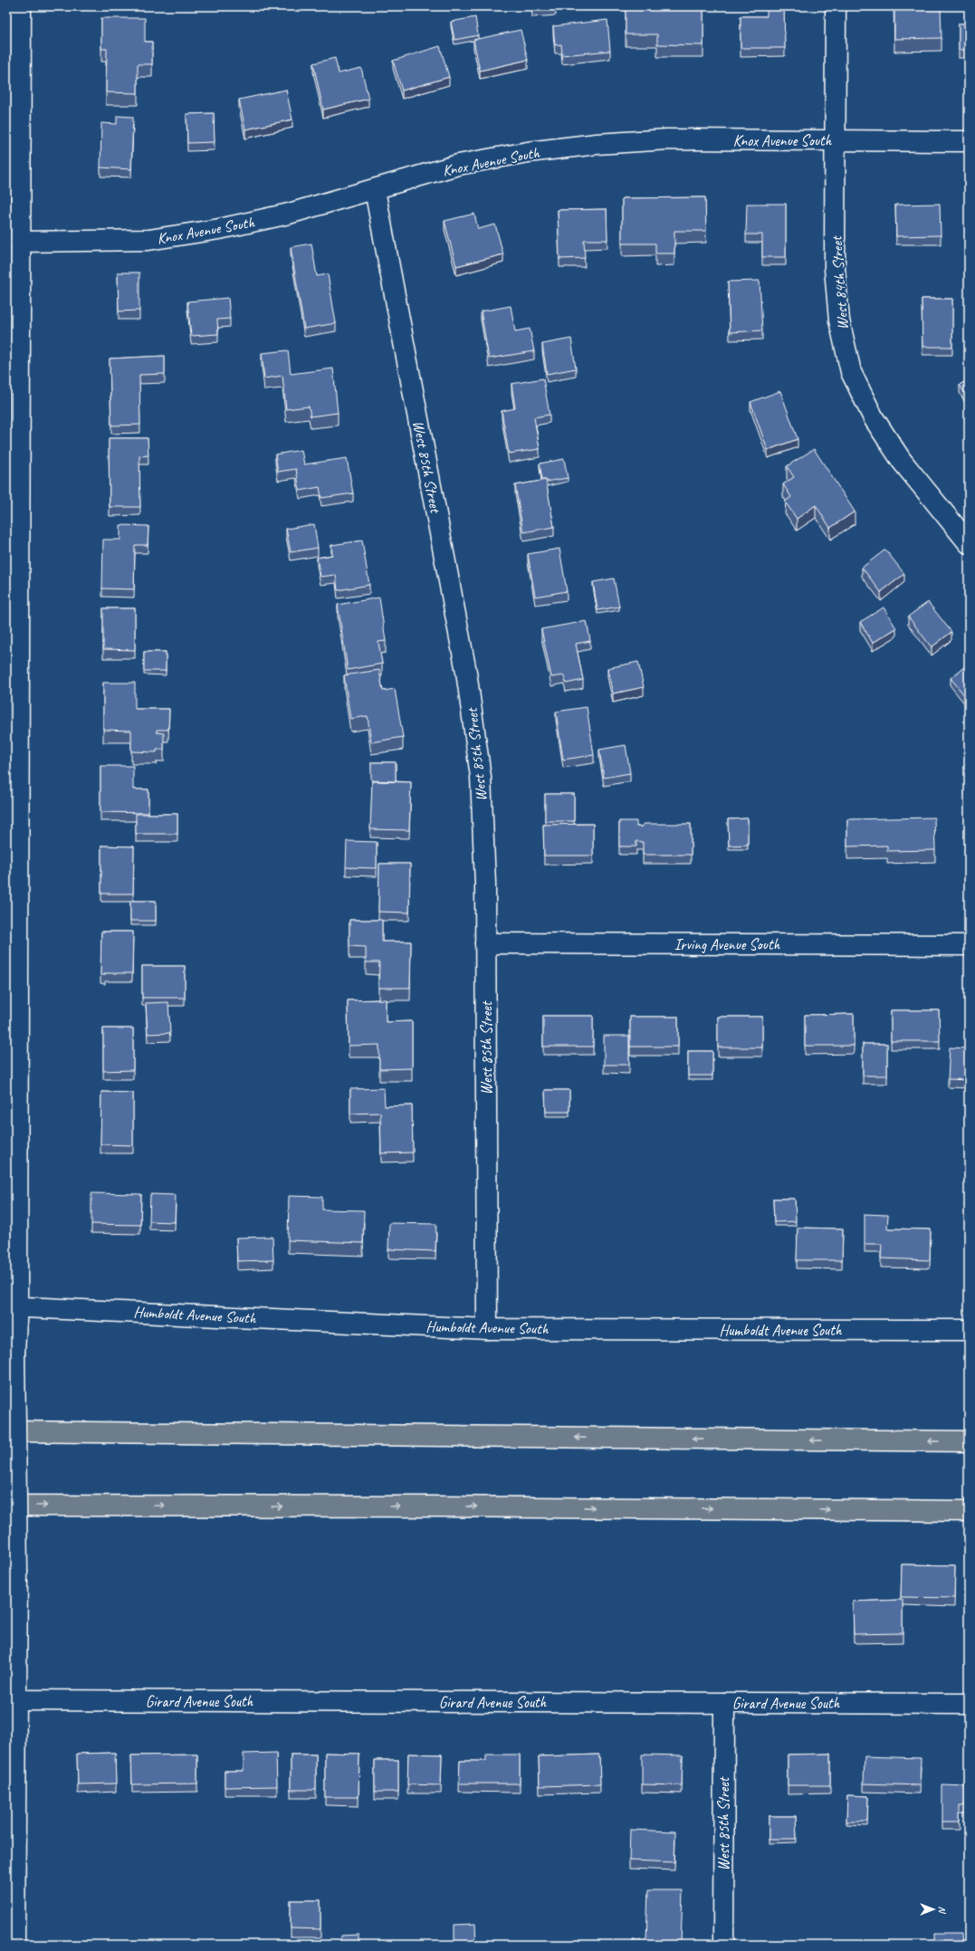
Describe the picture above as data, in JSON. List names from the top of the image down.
{
  "streets": {
    "street": [
      "Knox Avenue South",
      "West 84th Street",
      "West 85th Street",
      "Irving Avenue South",
      "Humboldt Avenue South",
      "Girard Avenue South"
    ]
  },
  "crossings": [
    ["Knox Avenue South", "West 84th Street"],
    ["Knox Avenue South", "West 85th Street"],
    ["West 85th Street", "Irving Avenue South"],
    ["West 85th Street", "Humboldt Avenue South"],
    ["West 85th Street", "Girard Avenue South"]
  ],
  "north": "right"
}
